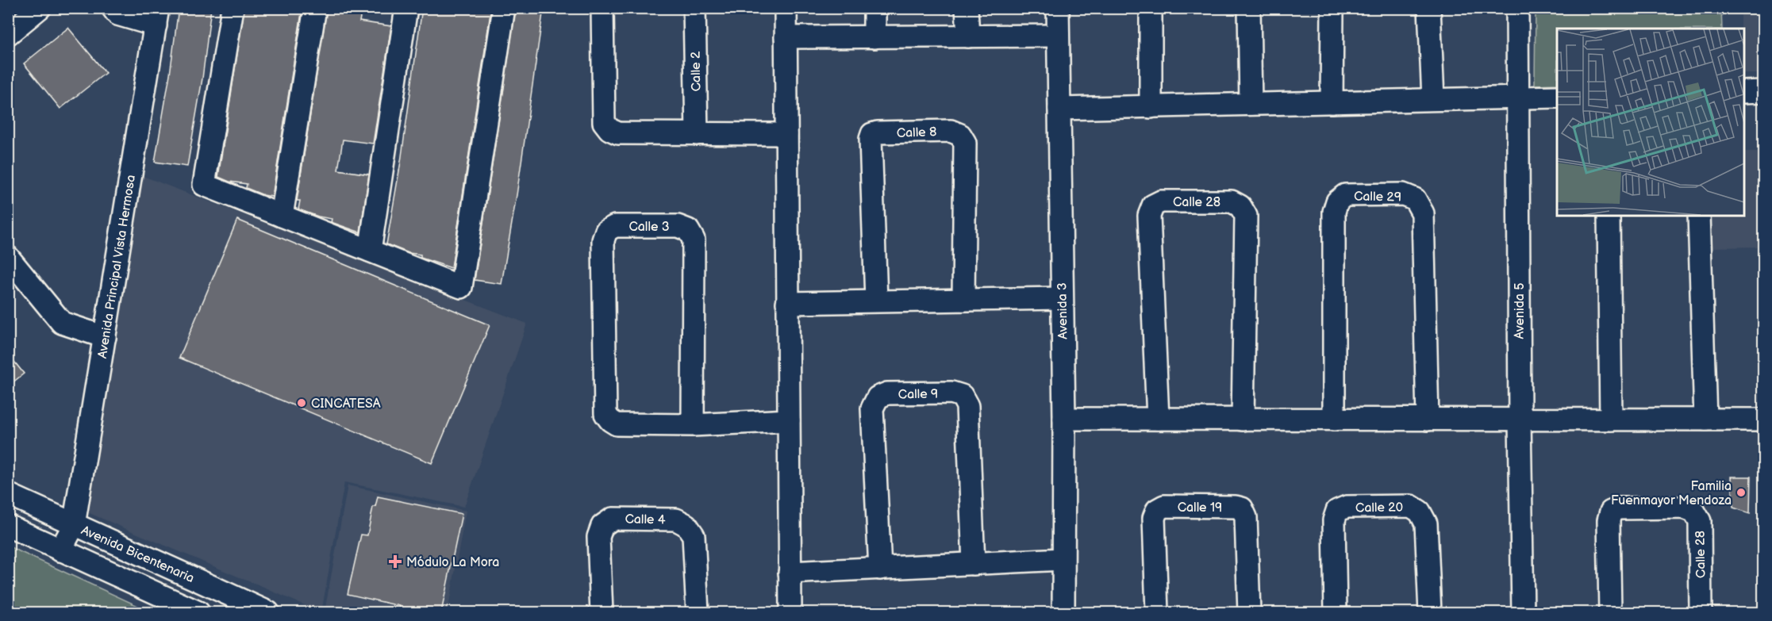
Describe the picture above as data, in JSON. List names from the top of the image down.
{
  "streets": {
    "street": [
      "Calle 2",
      "Calle 8",
      "Calle 29",
      "Calle 28",
      "Calle 3",
      "Avenida Principal Vista Hermosa",
      "Avenida 3",
      "Avenida 5",
      "Calle 9",
      "Calle 19",
      "Calle 20",
      "Calle 4",
      "Avenida Bicentenaria"
    ]
  },
  "crossings": [
    ["Avenida Principal Vista Hermosa", "Avenida Bicentenaria"]
  ],
  "places": {
    "other": ["CINCATESA", "Familia Fuenmayor Mendoza"],
    "health": ["Módulo La Mora"]
  }
}
